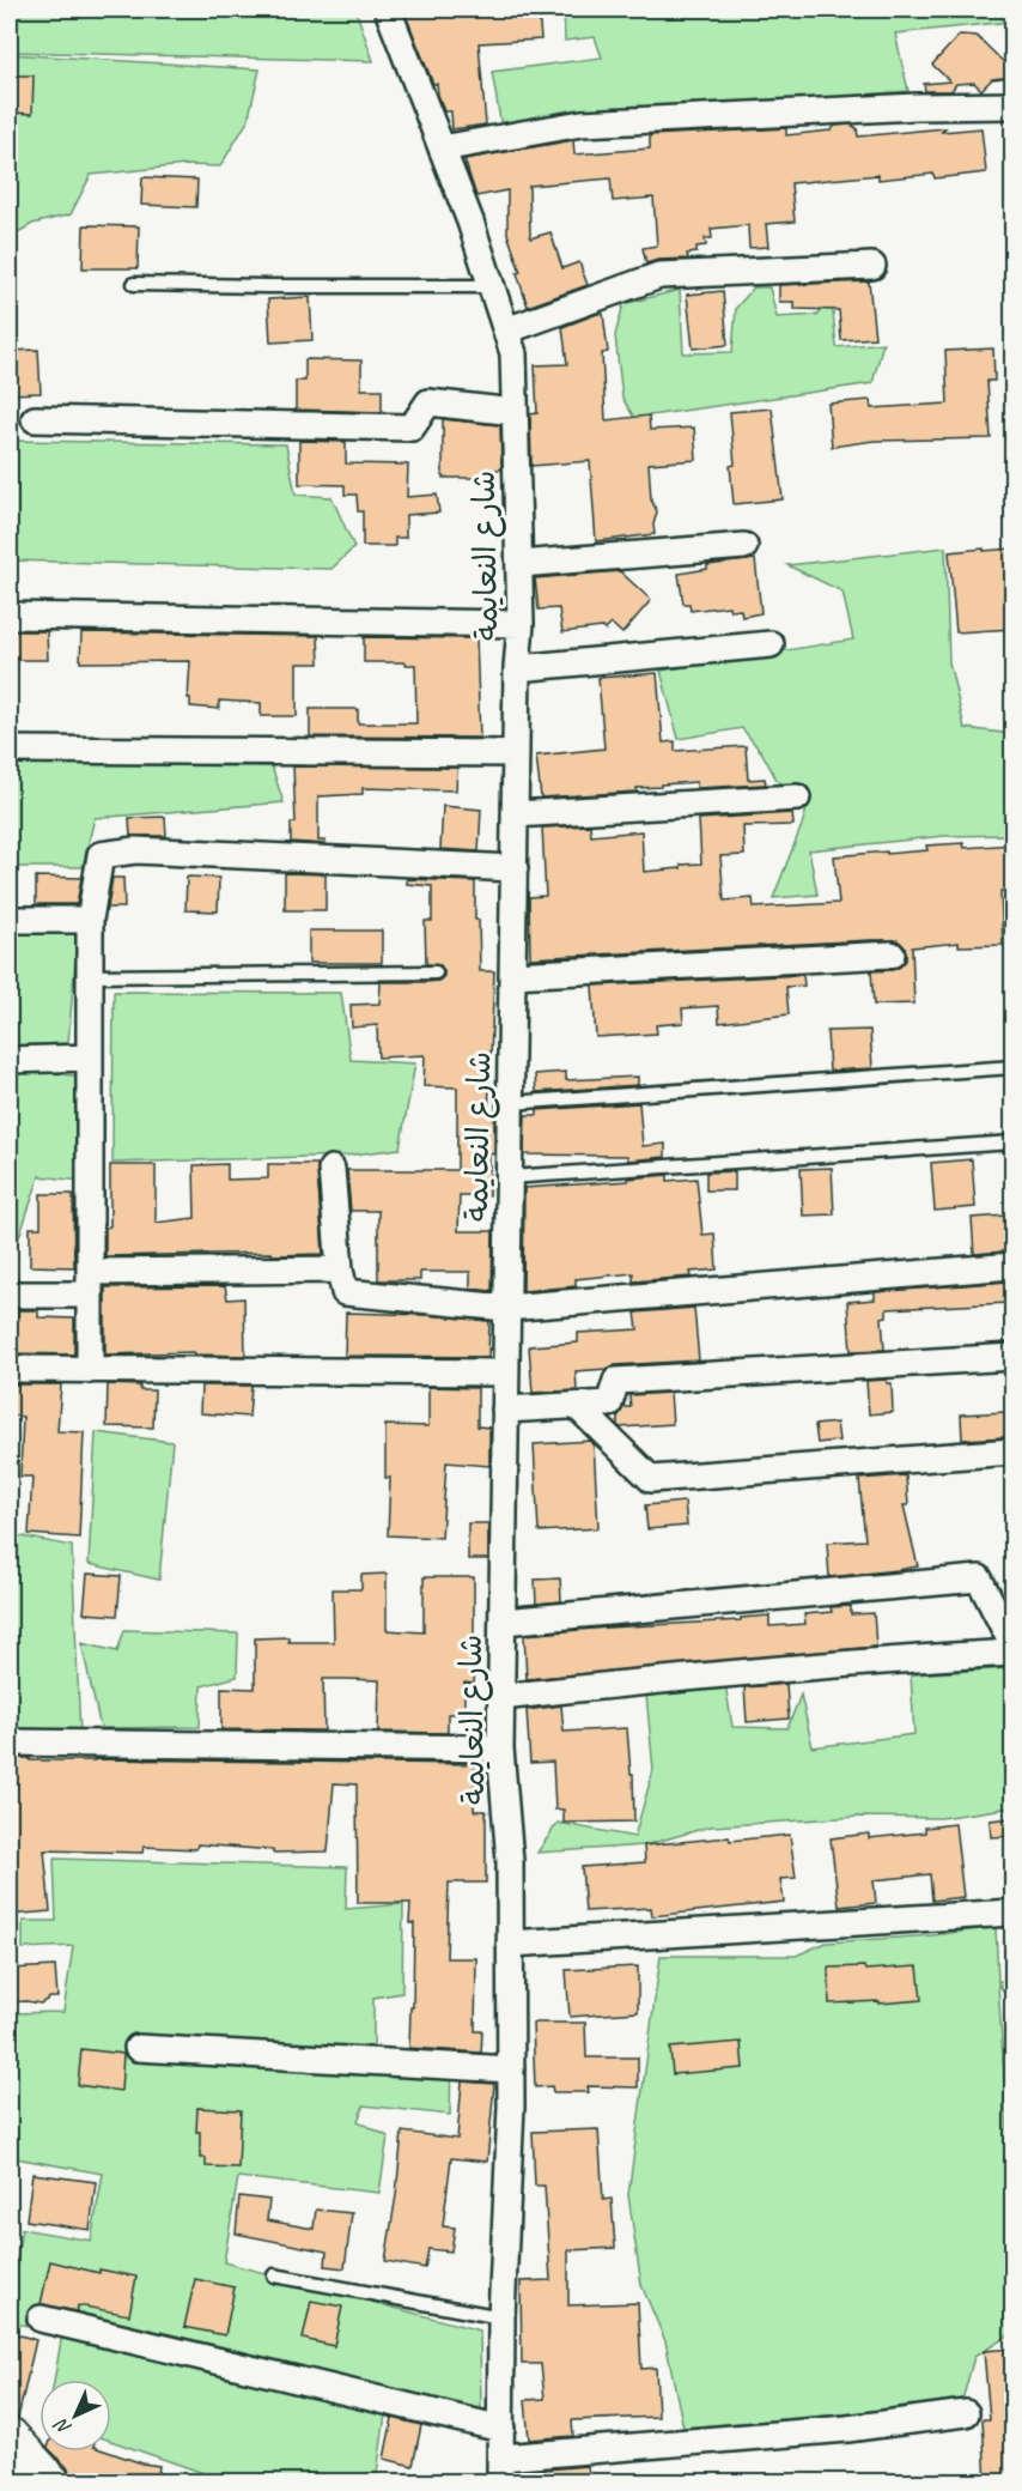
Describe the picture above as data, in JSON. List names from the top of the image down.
{
  "streets": {
    "street": ["شارع النعايمة"]
  },
  "north": "bottom left"
}
